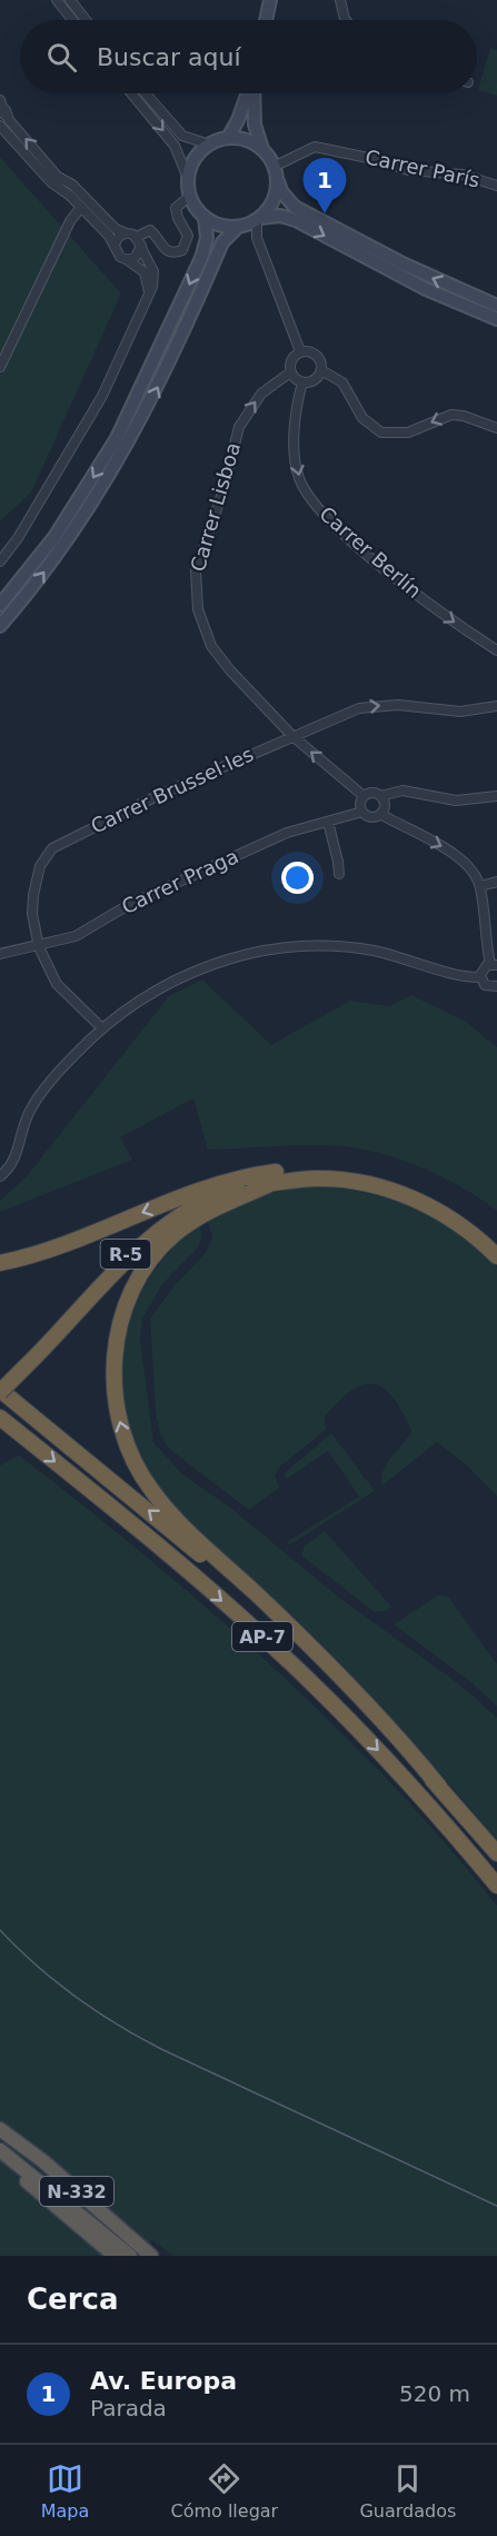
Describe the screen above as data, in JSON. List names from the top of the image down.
{
  "streets": {
    "highway": ["R-5", "AP-7", "N-332"],
    "street": [
      "Carrer París",
      "Carrer Lisboa",
      "Carrer Berlín",
      "Carrer Brussel·les",
      "Carrer Praga"
    ]
  },
  "crossings": [
    ["Carrer Lisboa", "Carrer Berlín"],
    ["Carrer Lisboa", "Carrer Brussel·les"],
    ["Carrer Lisboa", "Carrer Praga"],
    ["Carrer Brussel·les", "Carrer Praga"]
  ],
  "one_way": ["Carrer Lisboa", "Carrer Berlín"],
  "page": {
    "search": "Buscar aquí",
    "pins": "1",
    "heading": "Cerca",
    "list": [
      {
        "mark": "1",
        "name": "Av. Europa",
        "note": "Parada",
        "value": "520 m"
      }
    ],
    "nav": ["Mapa", "Cómo llegar", "Guardados"]
  }
}
